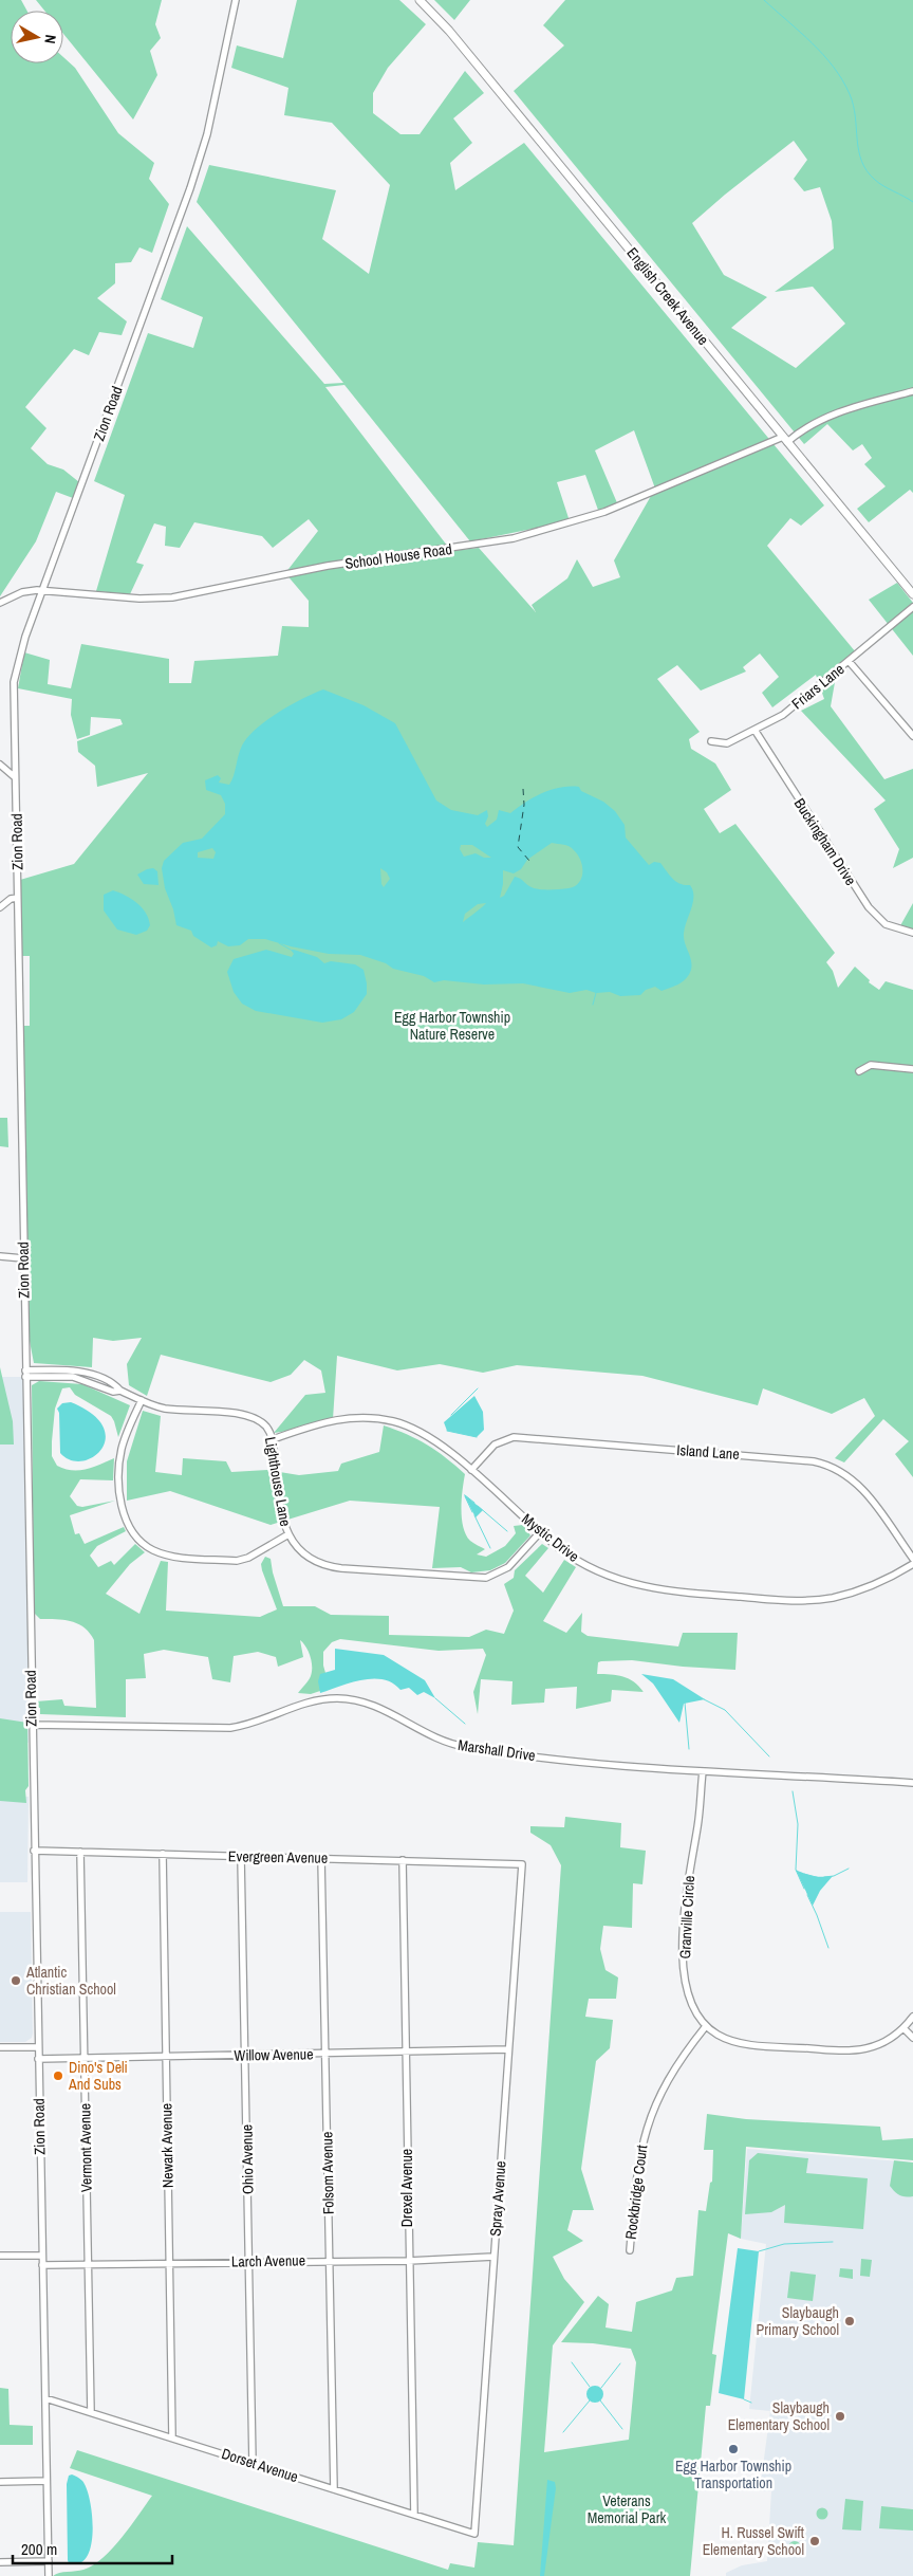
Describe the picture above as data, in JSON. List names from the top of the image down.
{
  "streets": {
    "main road": ["English Creek Avenue"],
    "street": [
      "Zion Road",
      "School House Road",
      "Friars Lane",
      "Buckingham Drive",
      "Island Lane",
      "Lighthouse Lane",
      "Mystic Drive",
      "Marshall Drive",
      "Evergreen Avenue",
      "Granville Circle",
      "Willow Avenue",
      "Newark Avenue",
      "Vermont Avenue",
      "Ohio Avenue",
      "Folsom Avenue",
      "Drexel Avenue",
      "Rockbridge Court",
      "Spray Avenue",
      "Larch Avenue",
      "Dorset Avenue"
    ]
  },
  "crossings": [
    ["English Creek Avenue", "School House Road"],
    ["Zion Road", "School House Road"],
    ["Zion Road", "Lighthouse Lane"],
    ["Zion Road", "Marshall Drive"],
    ["Zion Road", "Evergreen Avenue"],
    ["Zion Road", "Willow Avenue"],
    ["Zion Road", "Larch Avenue"],
    ["Zion Road", "Dorset Avenue"],
    ["Friars Lane", "Buckingham Drive"],
    ["Island Lane", "Mystic Drive"],
    ["Lighthouse Lane", "Mystic Drive"],
    ["Marshall Drive", "Granville Circle"],
    ["Evergreen Avenue", "Newark Avenue"],
    ["Evergreen Avenue", "Vermont Avenue"],
    ["Evergreen Avenue", "Ohio Avenue"],
    ["Evergreen Avenue", "Folsom Avenue"],
    ["Evergreen Avenue", "Drexel Avenue"],
    ["Evergreen Avenue", "Spray Avenue"],
    ["Granville Circle", "Rockbridge Court"],
    ["Willow Avenue", "Newark Avenue"],
    ["Willow Avenue", "Vermont Avenue"],
    ["Willow Avenue", "Ohio Avenue"],
    ["Willow Avenue", "Folsom Avenue"],
    ["Willow Avenue", "Drexel Avenue"],
    ["Willow Avenue", "Spray Avenue"],
    ["Newark Avenue", "Larch Avenue"],
    ["Newark Avenue", "Dorset Avenue"],
    ["Vermont Avenue", "Larch Avenue"],
    ["Vermont Avenue", "Dorset Avenue"],
    ["Ohio Avenue", "Larch Avenue"],
    ["Ohio Avenue", "Dorset Avenue"],
    ["Folsom Avenue", "Larch Avenue"],
    ["Folsom Avenue", "Dorset Avenue"],
    ["Drexel Avenue", "Larch Avenue"],
    ["Drexel Avenue", "Dorset Avenue"],
    ["Spray Avenue", "Larch Avenue"],
    ["Spray Avenue", "Dorset Avenue"]
  ],
  "parks": ["Egg Harbor Township Nature Reserve", "Veterans Memorial Park"],
  "places": [
    "Atlantic Christian School",
    "Dino's Deli And Subs",
    "Slaybaugh Primary School",
    "Slaybaugh Elementary School",
    "Egg Harbor Township Transportation",
    "H. Russel Swift Elementary School"
  ],
  "scale_bar": "200 m",
  "north": "right"
}
